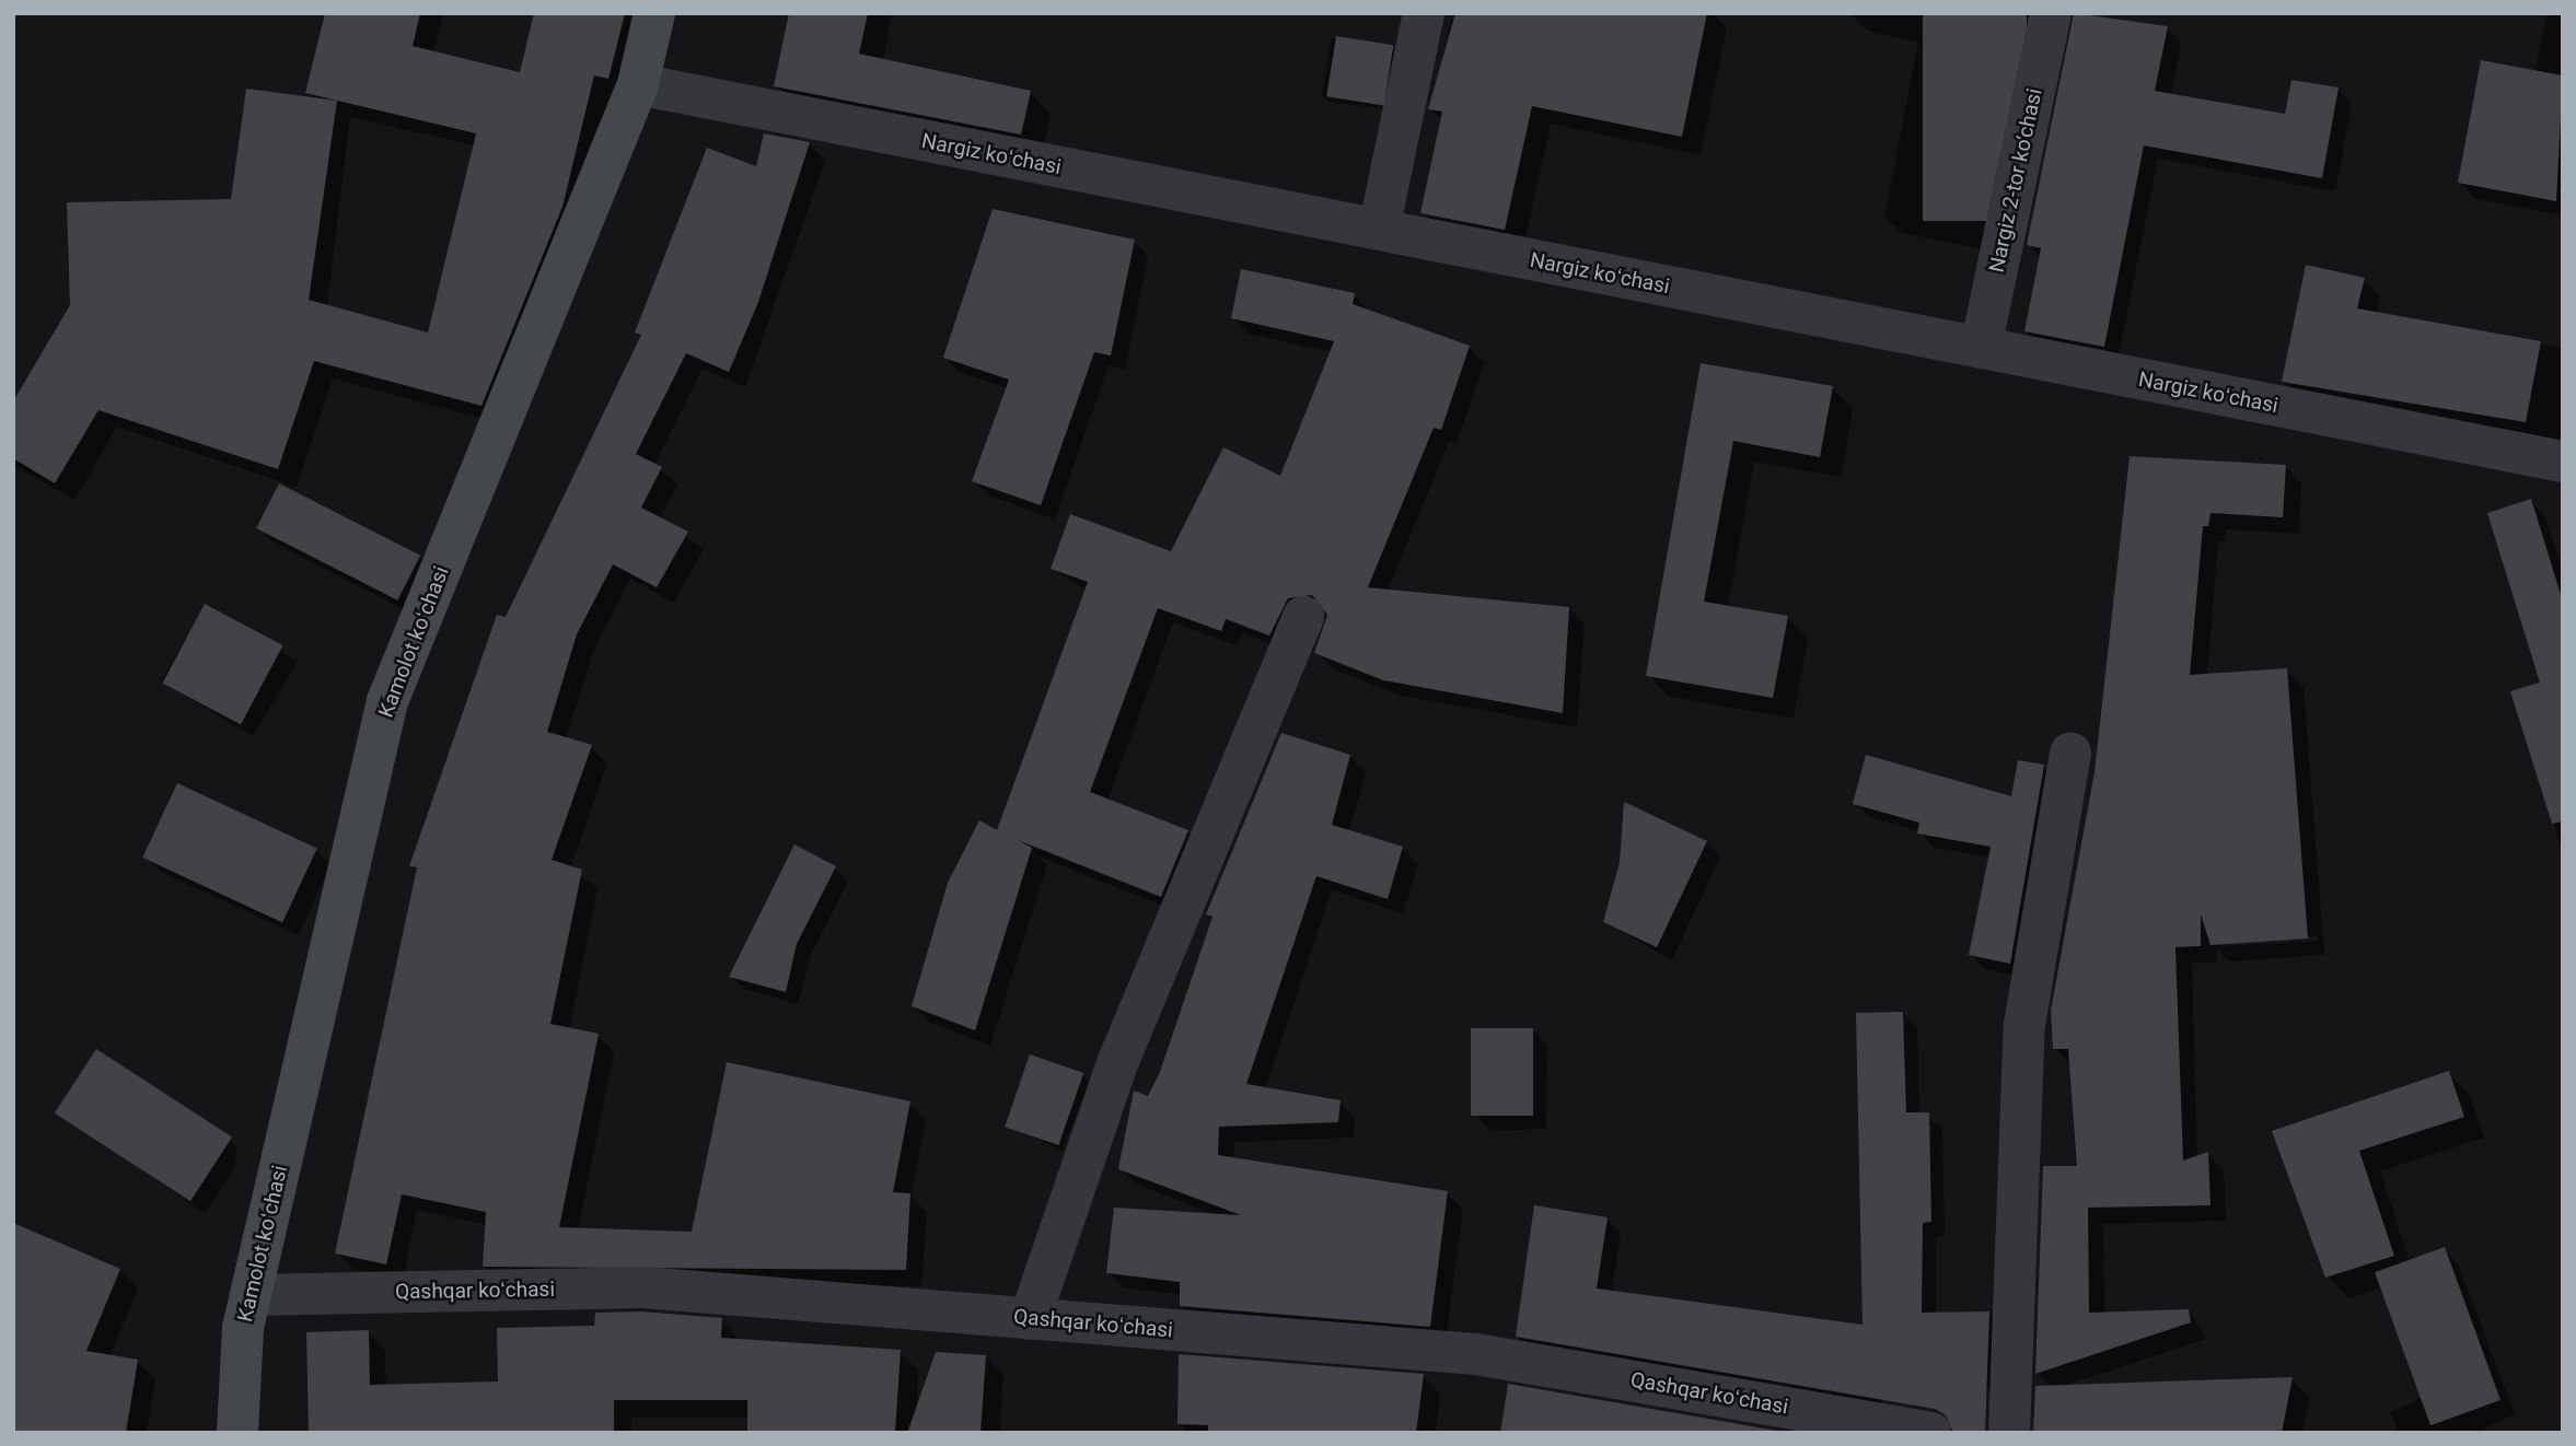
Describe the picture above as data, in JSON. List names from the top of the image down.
{
  "streets": {
    "street": [
      "Nargiz koʻchasi",
      "Nargiz 2-tor ko‘chasi",
      "Kamolot koʻchasi",
      "Qashqar koʻchasi"
    ]
  },
  "crossings": [
    ["Nargiz koʻchasi", "Nargiz 2-tor ko‘chasi"],
    ["Nargiz koʻchasi", "Kamolot koʻchasi"],
    ["Kamolot koʻchasi", "Qashqar koʻchasi"]
  ]
}
